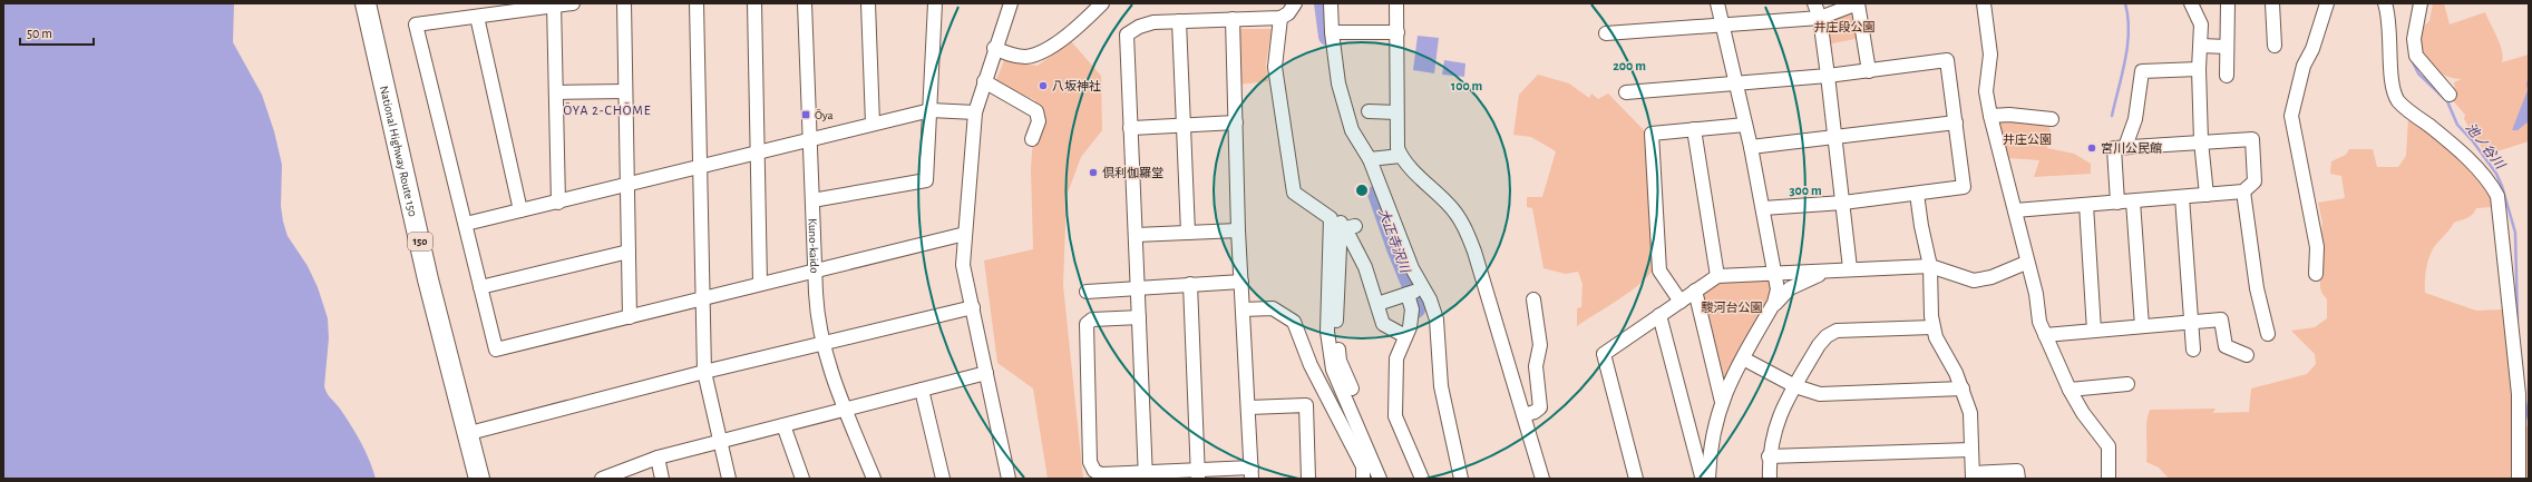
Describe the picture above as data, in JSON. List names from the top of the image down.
{
  "streets": {
    "highway": ["National Highway Route 150", "150"],
    "street": ["Kuno-kaido"]
  },
  "districts": ["ŌYA 2-CHŌME"],
  "water": ["池ノ谷川", "大正寺沢川"],
  "parks": ["井庄段公園", "井庄公園", "駿河台公園"],
  "places": {
    "other": ["八坂神社", "宮川公民館", "倶利伽羅堂"],
    "transit": ["Ōya"]
  },
  "scale_bar": "50 m",
  "rings": ["200 m", "100 m", "300 m"]
}
